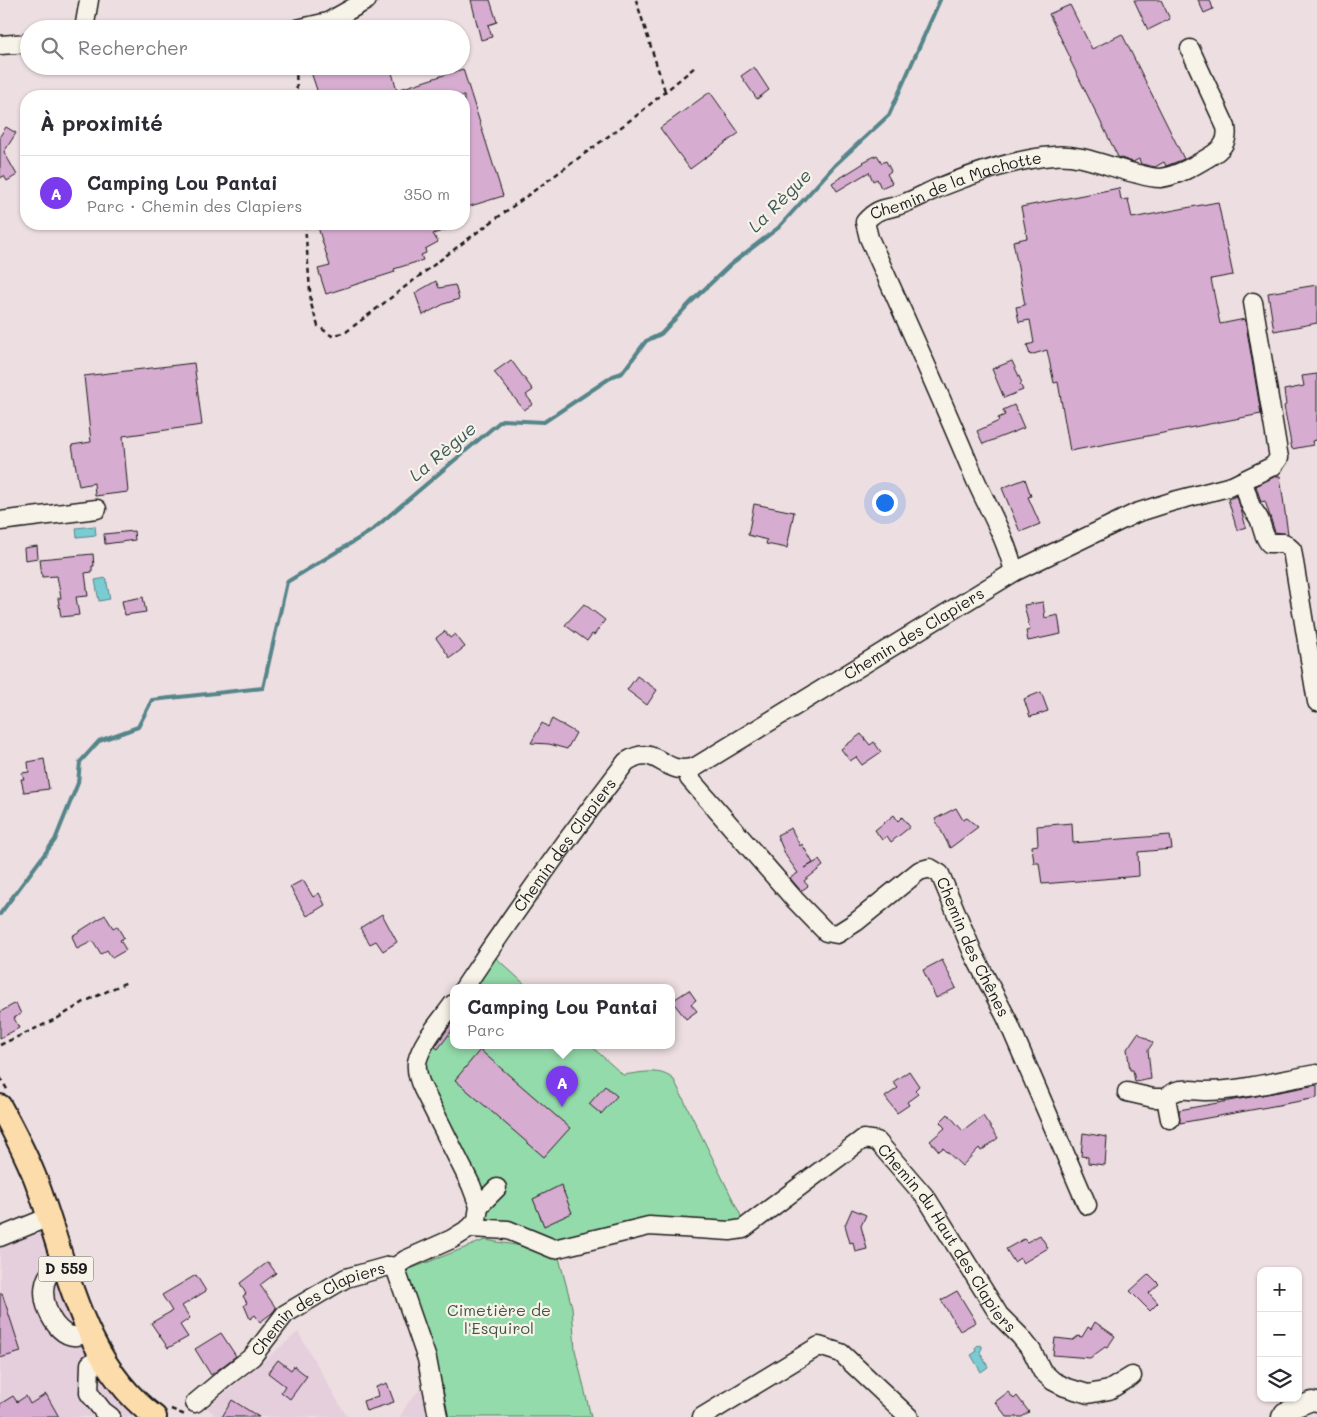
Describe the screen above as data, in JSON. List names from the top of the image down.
{
  "streets": {
    "main road": ["D 559"],
    "street": [
      "Chemin de la Machotte",
      "Chemin des Clapiers",
      "Chemin des Chênes",
      "Chemin du Haut des Clapiers"
    ]
  },
  "crossings": [
    ["Chemin de la Machotte", "Chemin des Clapiers"],
    ["Chemin des Clapiers", "Chemin des Chênes"],
    ["Chemin des Clapiers", "Chemin du Haut des Clapiers"]
  ],
  "water": ["La Règue"],
  "parks": ["Cimetière de l'Esquirol"],
  "page": {
    "search": "Rechercher",
    "heading": "À proximité",
    "list": [
      {
        "mark": "A",
        "name": "Camping Lou Pantai",
        "note": "Parc · Chemin des Clapiers",
        "value": "350 m"
      }
    ],
    "popup": ["Camping Lou Pantai", "Parc"],
    "pins": "A",
    "map_buttons": ["+", "−"]
  }
}
